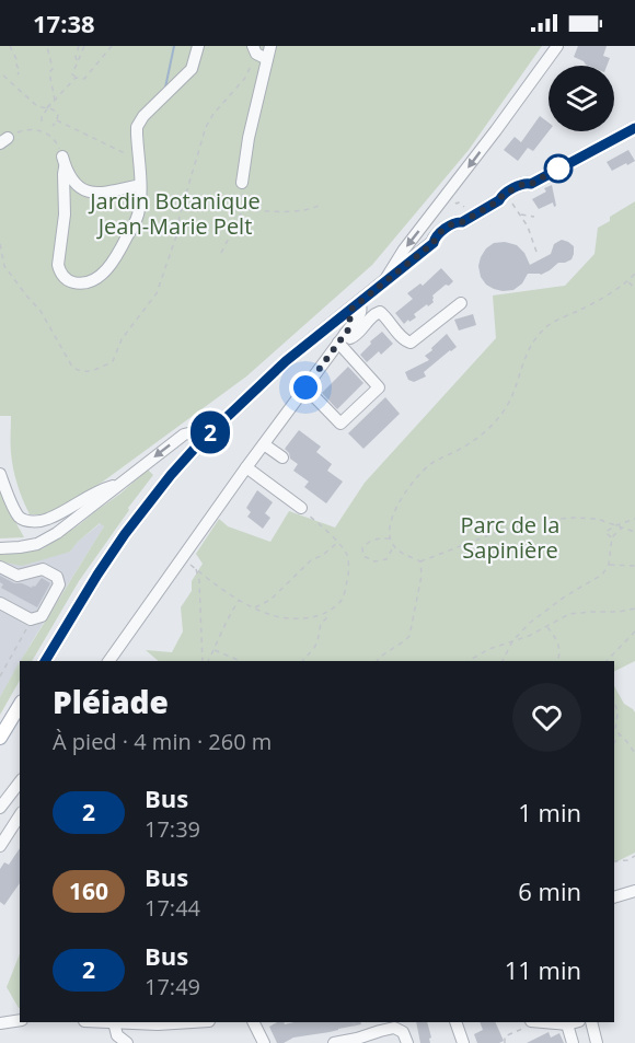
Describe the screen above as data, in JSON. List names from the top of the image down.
{
  "parks": ["Jardin Botanique Jean-Marie Pelt", "Parc de la Sapinière"],
  "lines": ["bus line 2"],
  "page": {
    "status": "17:38",
    "on_map": "2",
    "heading": ["Pléiade", "À pied · 4 min · 260 m"],
    "list": [
      {
        "mark": "2",
        "name": "Bus",
        "note": "17:39",
        "value": "1 min"
      },
      {
        "mark": "160",
        "name": "Bus",
        "note": "17:44",
        "value": "6 min"
      },
      {
        "mark": "2",
        "name": "Bus",
        "note": "17:49",
        "value": "11 min"
      }
    ]
  }
}
